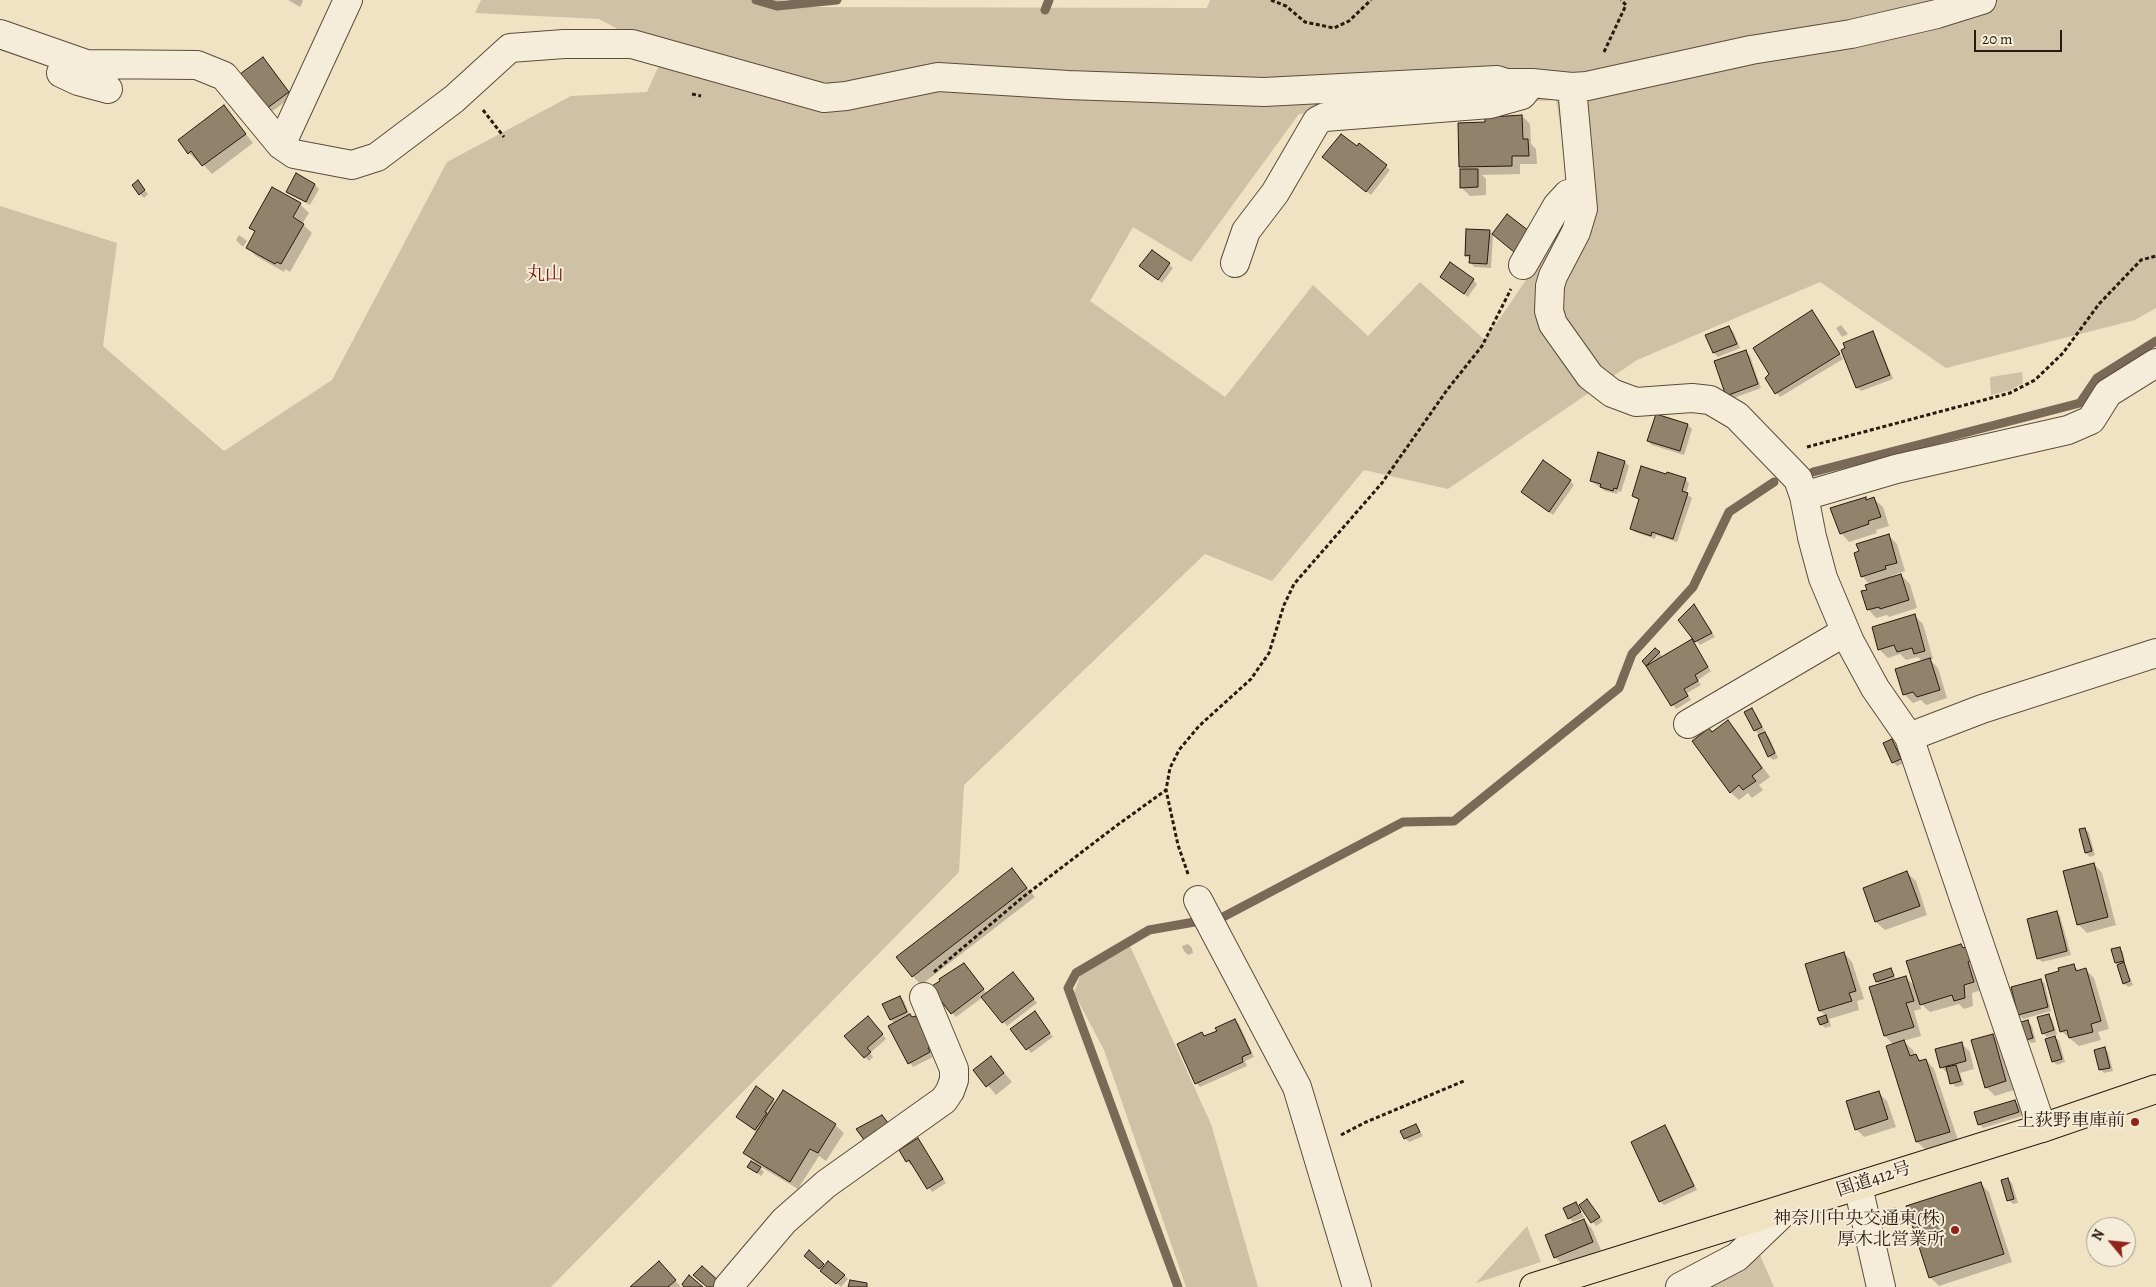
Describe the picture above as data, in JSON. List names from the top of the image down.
{
  "streets": {
    "highway": ["国道412号"]
  },
  "districts": ["丸山"],
  "places": ["上荻野車庫前", "神奈川中央交通東(株) 厚木北営業所"],
  "scale_bar": "20 m",
  "north": "top left"
}
